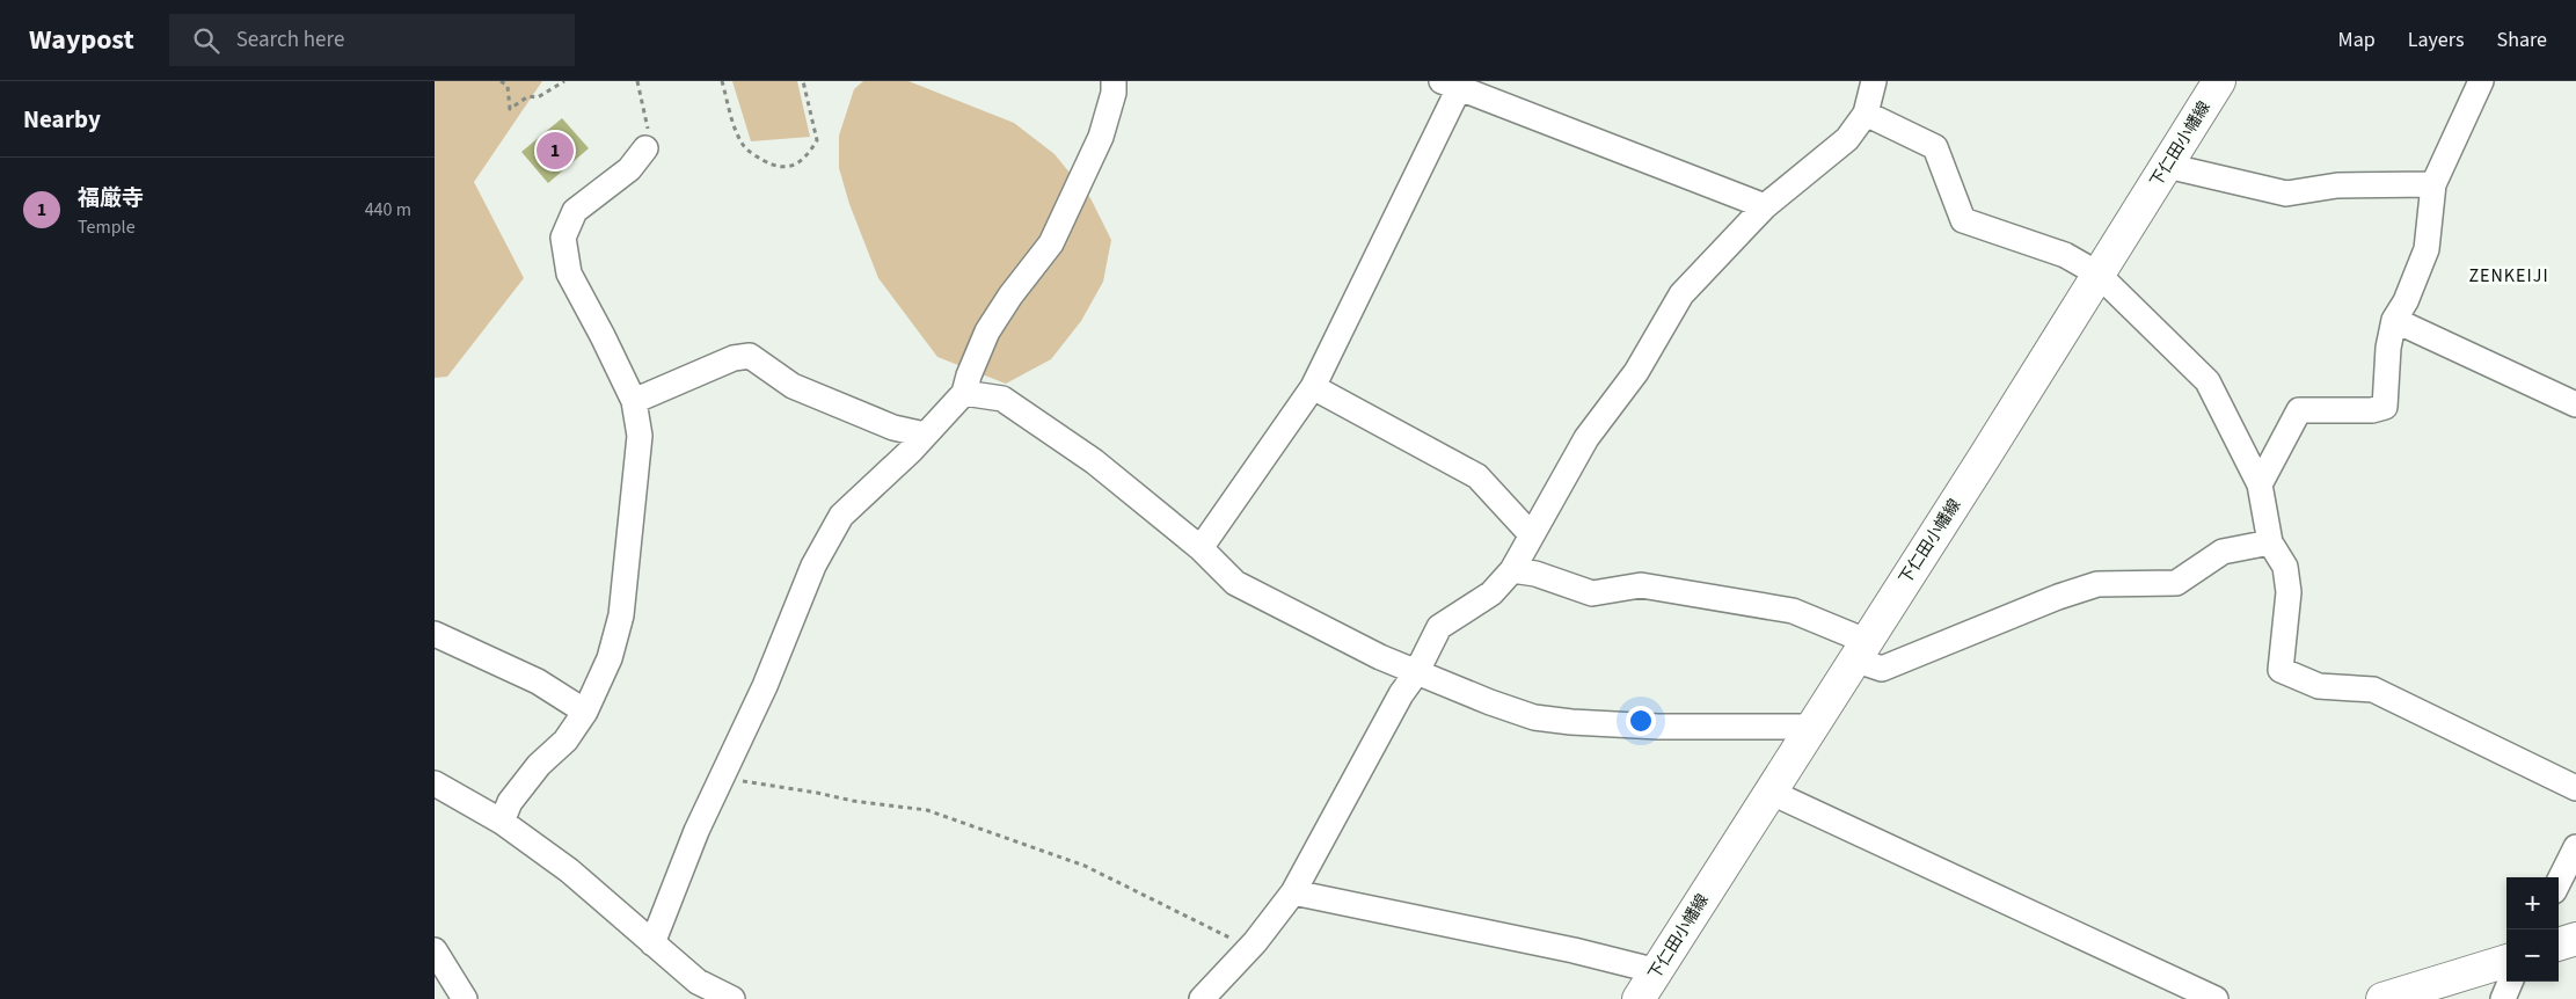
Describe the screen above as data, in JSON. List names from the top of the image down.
{
  "streets": {
    "main road": ["下仁田小幡線"]
  },
  "districts": ["ZENKEIJI"],
  "page": {
    "header": "Waypost",
    "search": "Search here",
    "nav": ["Map", "Layers", "Share"],
    "heading": "Nearby",
    "pins": "1",
    "list": [
      {
        "mark": "1",
        "name": "福厳寺",
        "note": "Temple",
        "value": "440 m"
      }
    ],
    "map_buttons": ["+", "−"]
  }
}
